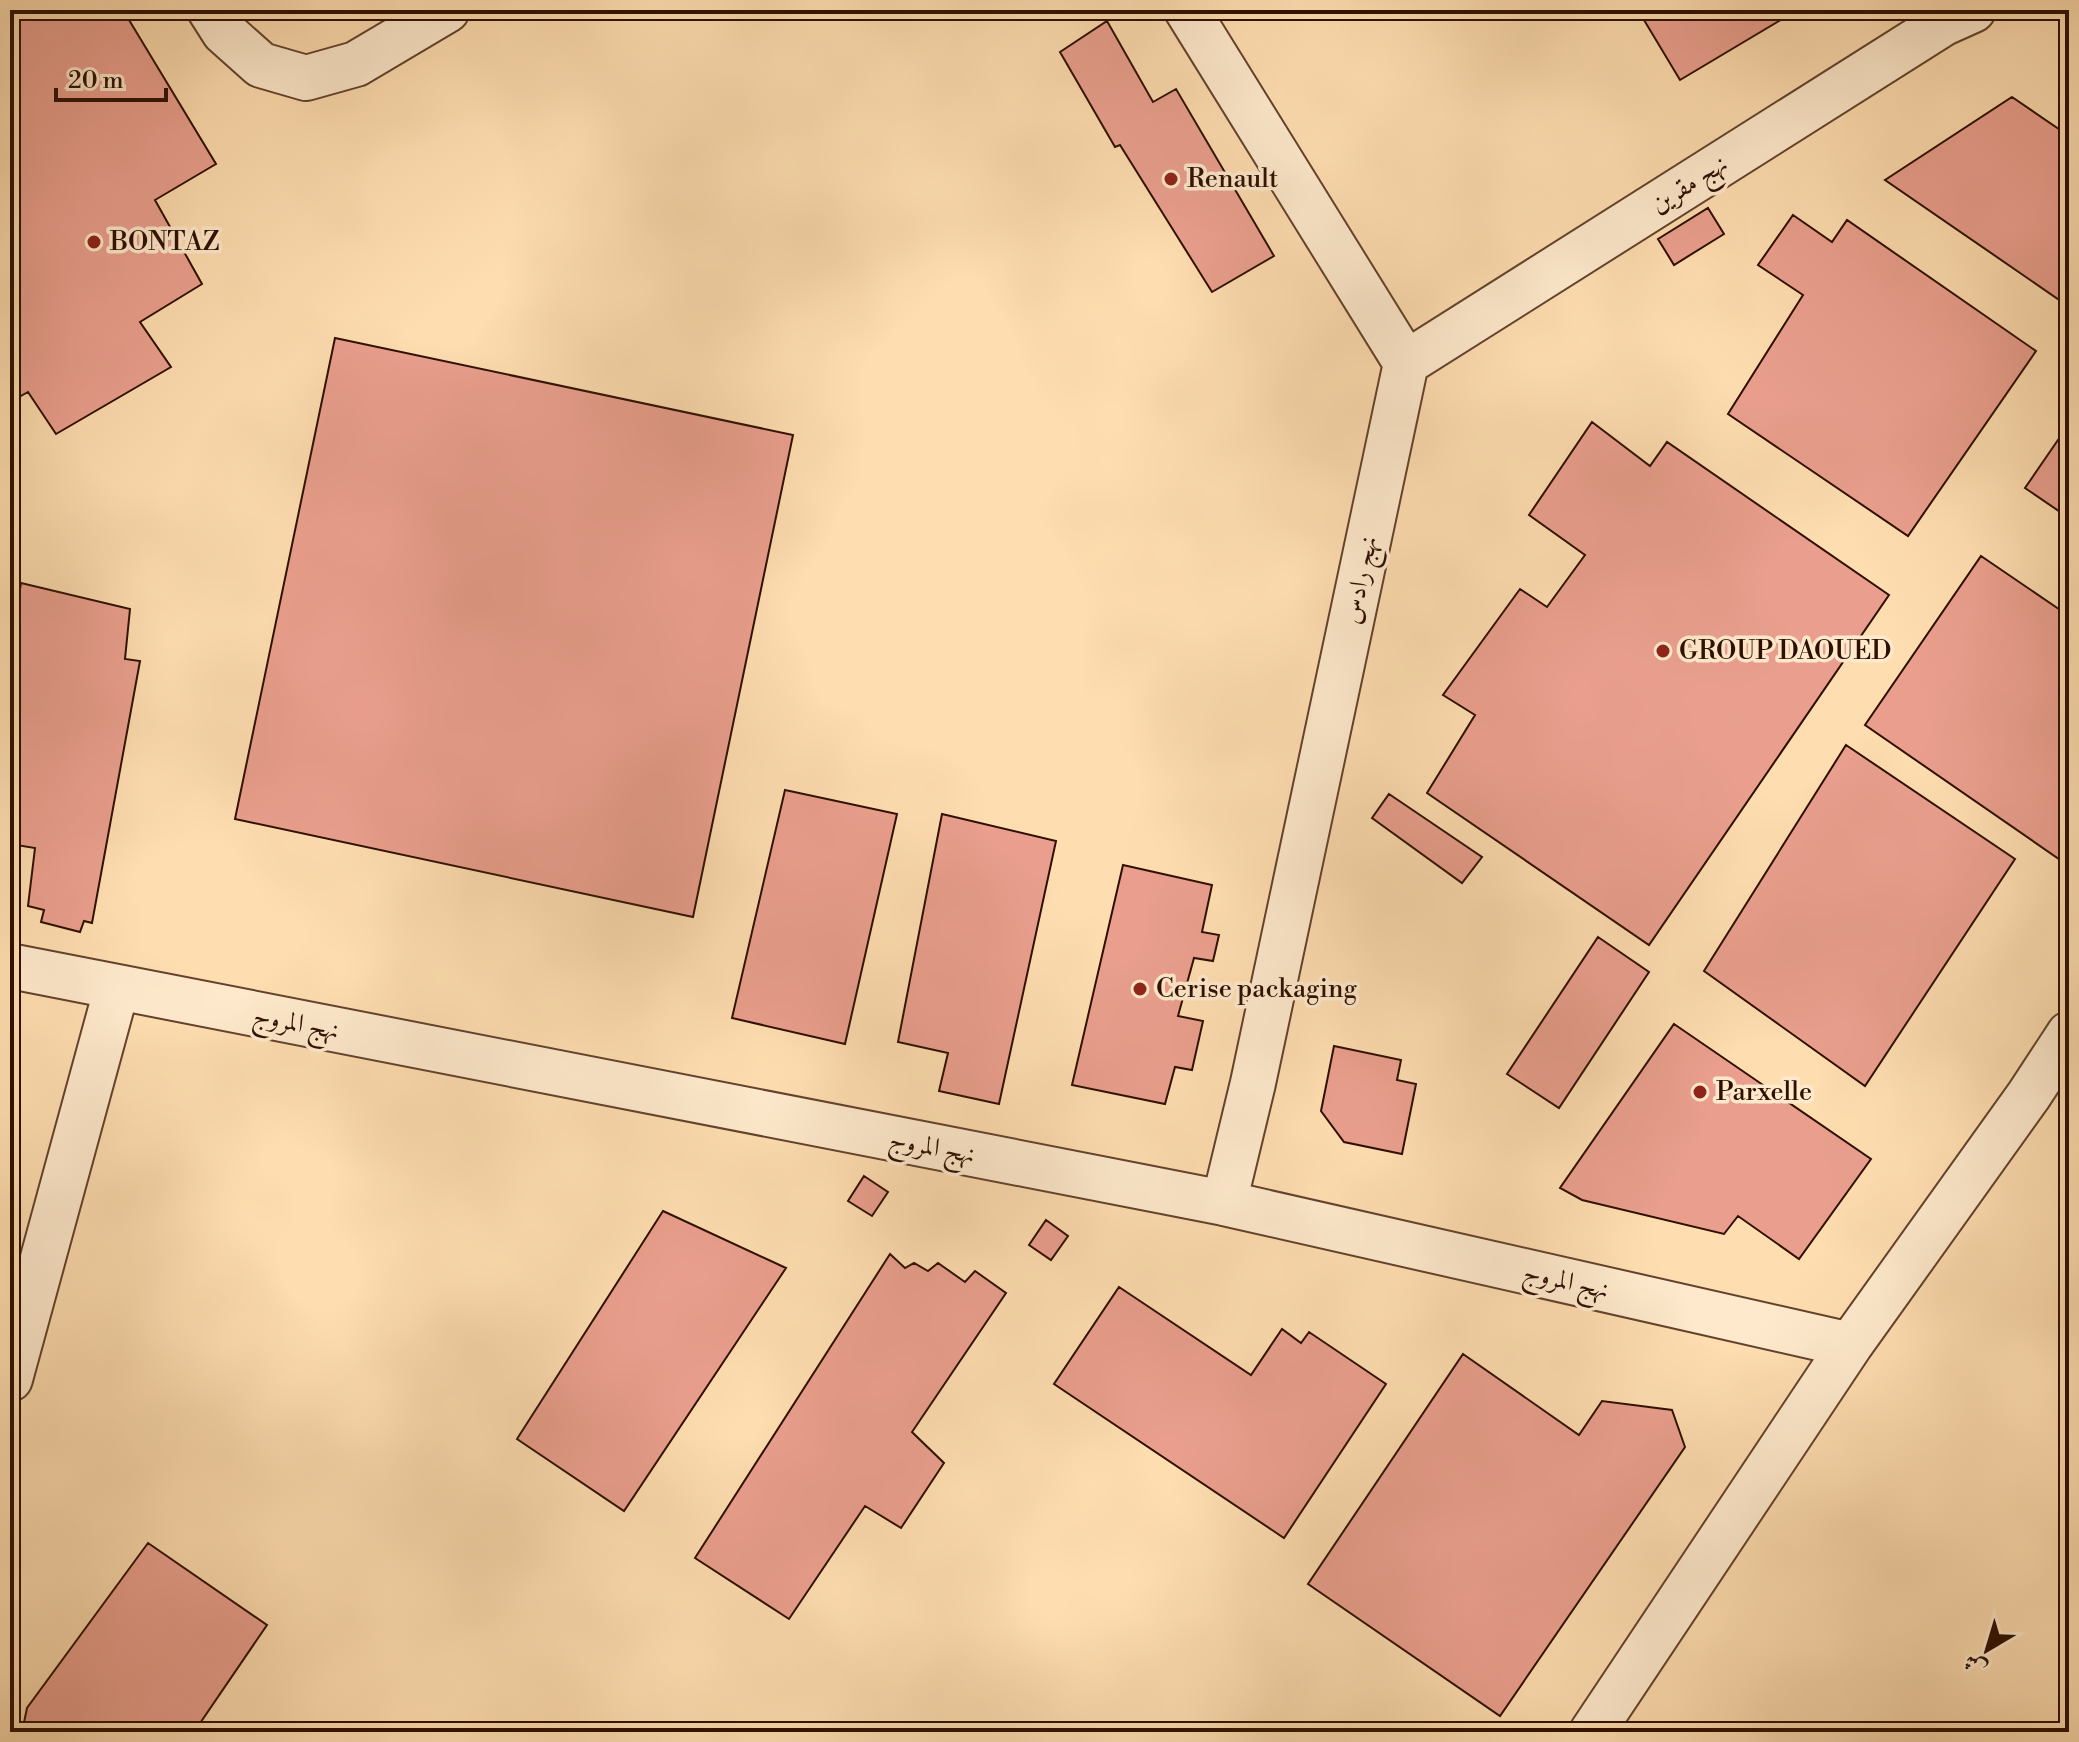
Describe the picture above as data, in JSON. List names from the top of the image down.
{
  "streets": {
    "lane": ["نهج مقرين", "نهج رادس", "نهج المروج"]
  },
  "crossings": [
    ["نهج مقرين", "نهج رادس"],
    ["نهج رادس", "نهج المروج"]
  ],
  "places": [
    "Renault",
    "BONTAZ",
    "GROUP DAOUED",
    "Cerise packaging",
    "Parxelle"
  ],
  "scale_bar": "20 m",
  "north": "bottom left"
}
